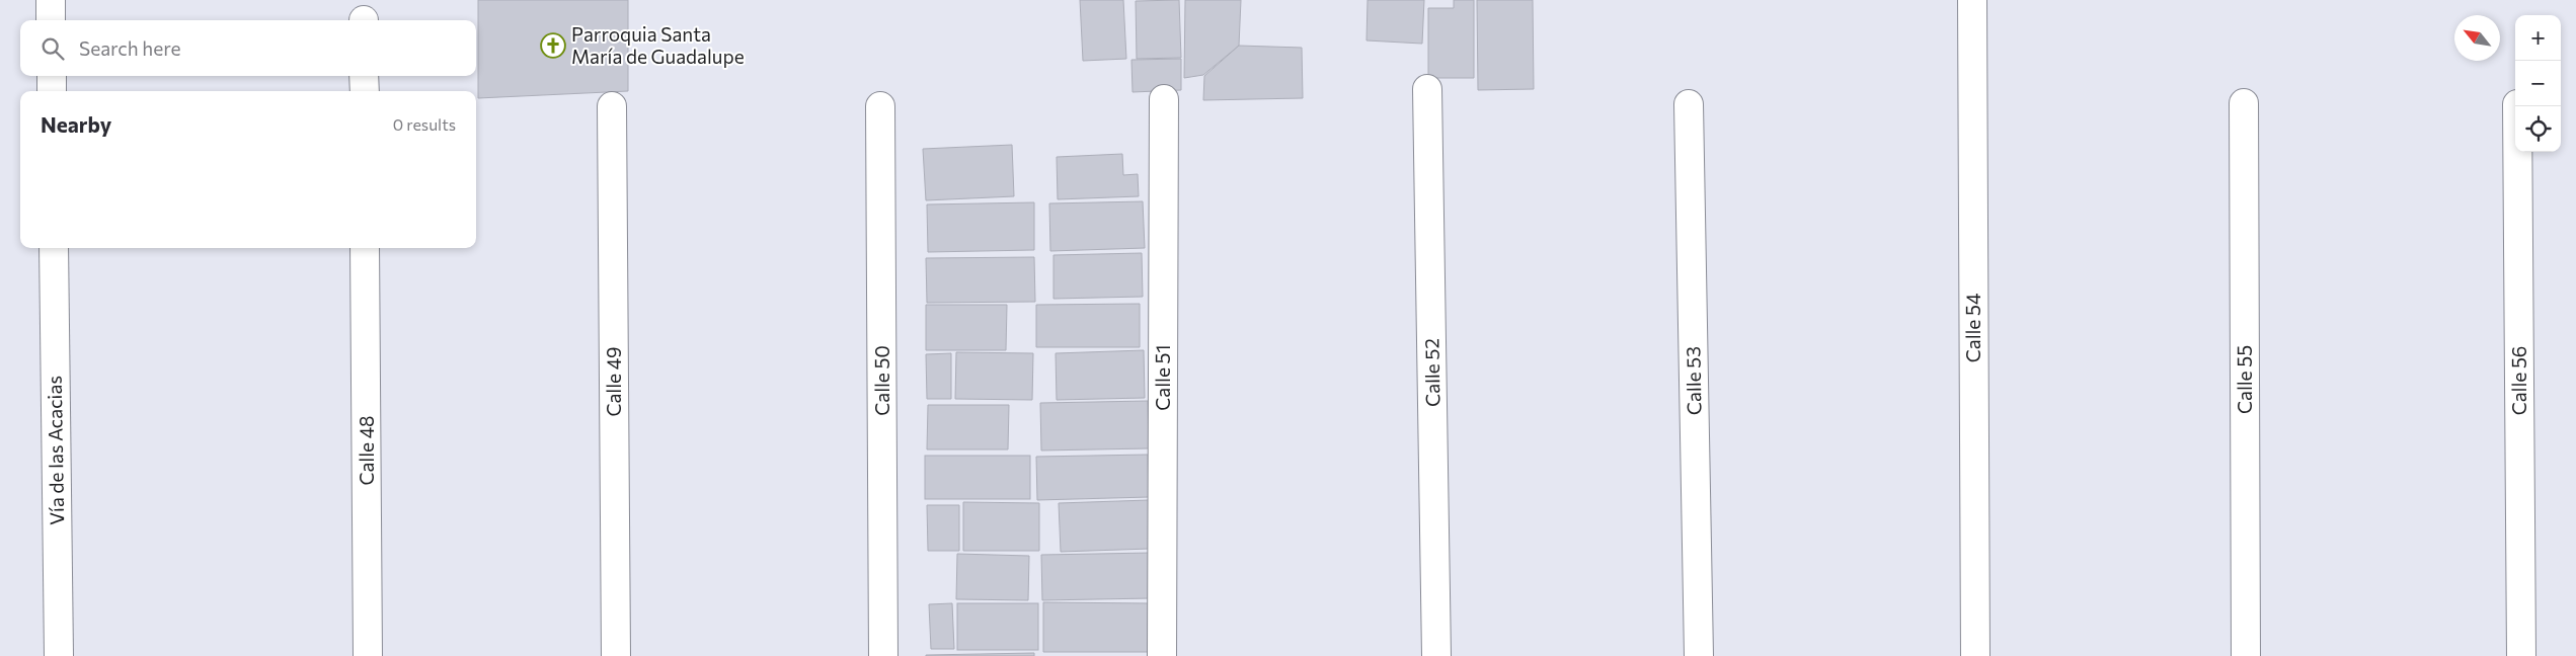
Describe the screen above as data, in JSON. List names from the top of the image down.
{
  "streets": {
    "street": [
      "Calle 54",
      "Calle 52",
      "Calle 51",
      "Calle 55",
      "Calle 50",
      "Calle 53",
      "Calle 56",
      "Calle 49",
      "Vía de las Acacias",
      "Calle 48"
    ]
  },
  "places": {
    "church": ["Parroquia Santa María de Guadalupe"]
  },
  "north": "top left",
  "page": {
    "map_buttons": ["+", "−"],
    "search": "Search here",
    "heading": ["Nearby", "0 results"]
  }
}
